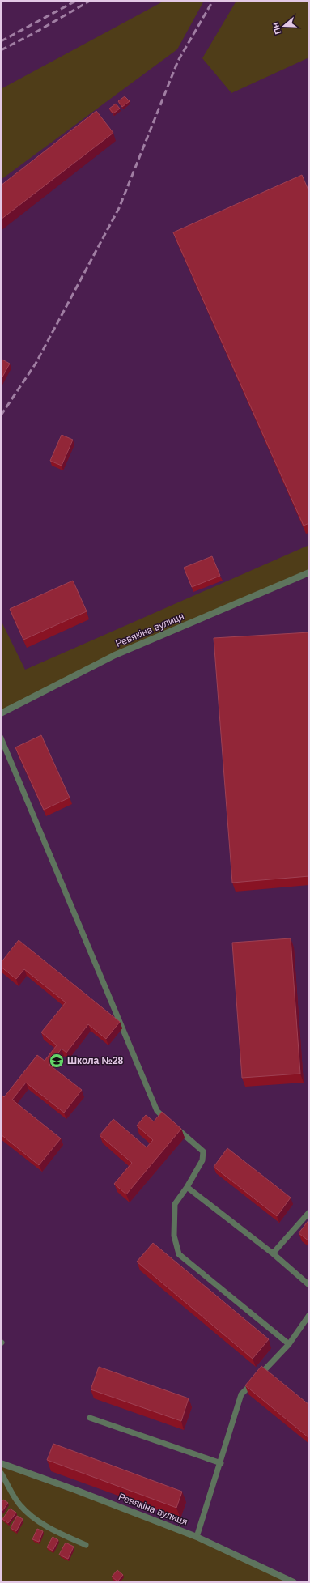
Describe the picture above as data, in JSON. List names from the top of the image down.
{
  "streets": {
    "street": ["Ревякіна вулиця"]
  },
  "places": {
    "school or university": ["Школа №28"]
  },
  "north": "left"
}
